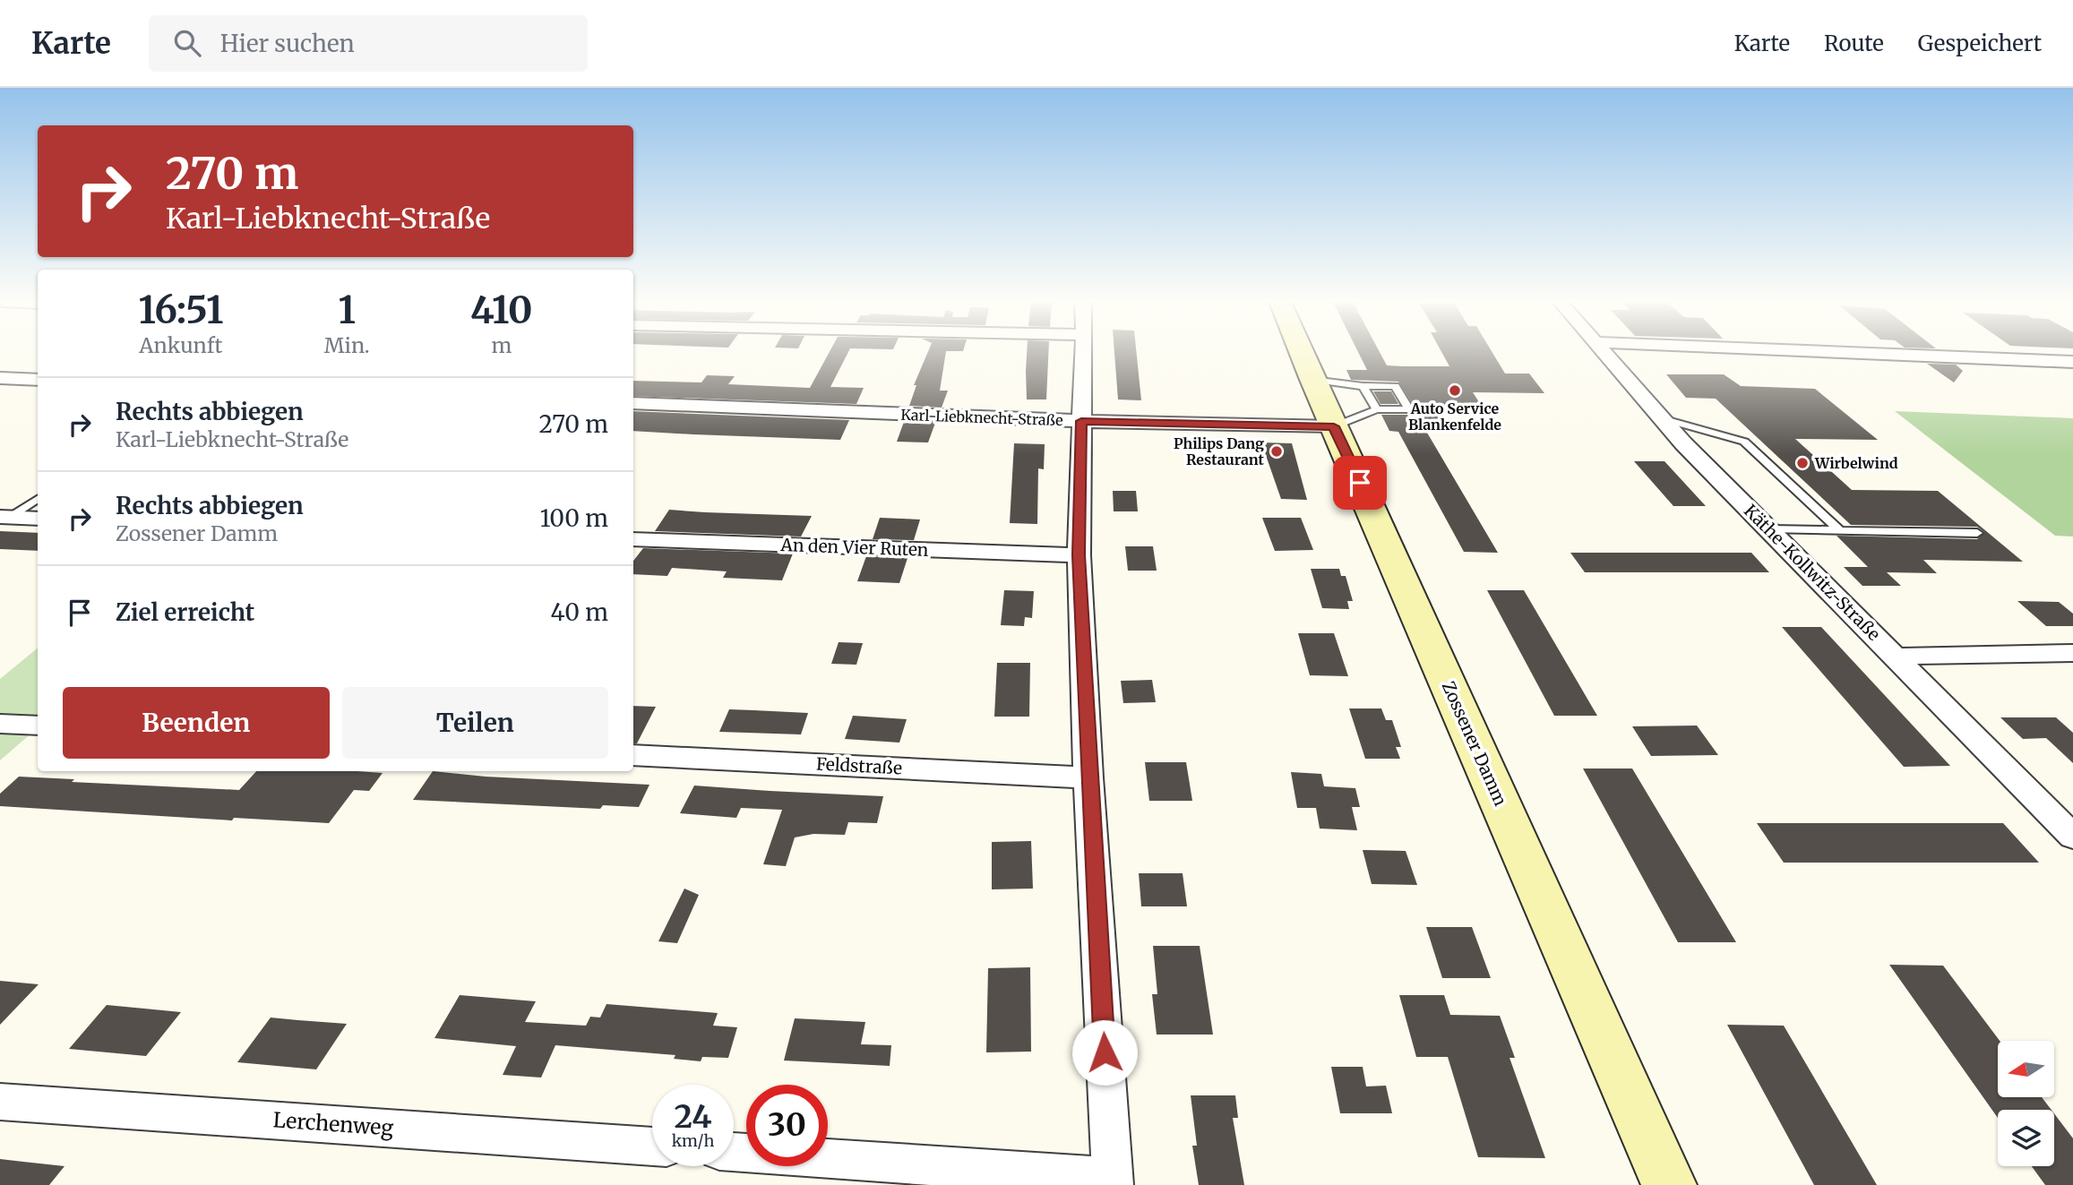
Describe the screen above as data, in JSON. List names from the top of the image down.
{
  "streets": {
    "main road": ["Zossener Damm"],
    "street": [
      "Karl-Liebknecht-Straße",
      "An den Vier Ruten",
      "Käthe-Kollwitz-Straße",
      "Feldstraße",
      "Lerchenweg"
    ]
  },
  "crossings": [
    ["Karl-Liebknecht-Straße", "Zossener Damm"]
  ],
  "places": ["Auto Service Blankenfelde", "Philips Dang Restaurant", "Wirbelwind"],
  "north": "left",
  "page": {
    "header": "Karte",
    "search": "Hier suchen",
    "nav": ["Karte", "Route", "Gespeichert"],
    "turn": ["270 m", "Karl-Liebknecht-Straße"],
    "eta": [
      "16:51",
      "Ankunft",
      "1",
      "Min.",
      "410",
      "m"
    ],
    "list": [
      {
        "name": "Rechts abbiegen",
        "note": "Karl-Liebknecht-Straße",
        "value": "270 m"
      },
      {
        "name": "Rechts abbiegen",
        "note": "Zossener Damm",
        "value": "100 m"
      },
      {
        "name": "Ziel erreicht",
        "value": "40 m"
      }
    ],
    "buttons": ["Beenden", "Teilen"],
    "speed": "24 km/h",
    "limit": "30"
  }
}
